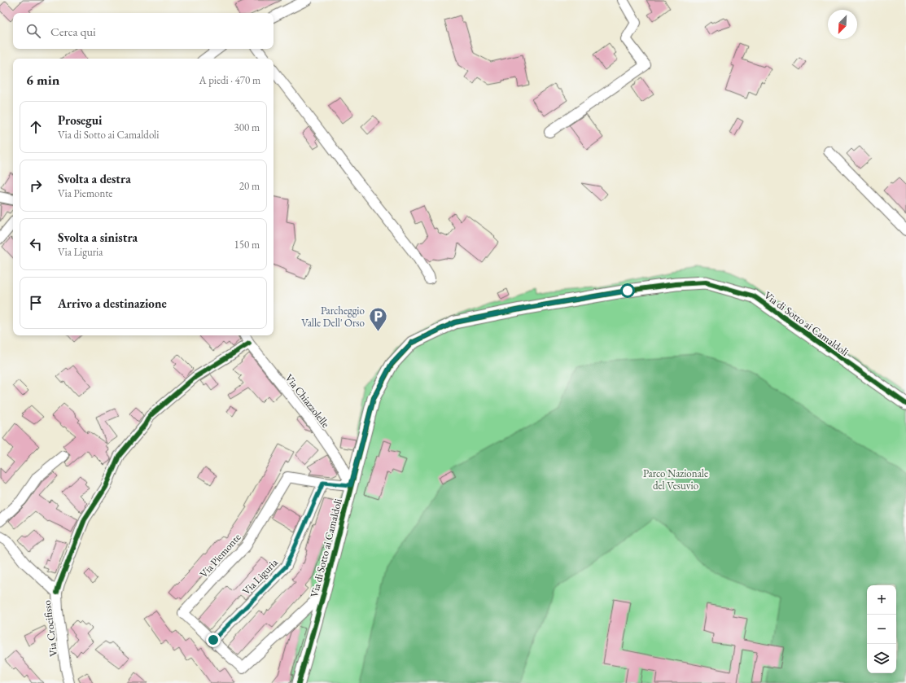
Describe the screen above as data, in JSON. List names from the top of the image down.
{
  "streets": {
    "street": [
      "Via di Sotto ai Camaldoli",
      "Via Chiazzolelle",
      "Via Piemonte",
      "Via Liguria",
      "Via Crocifisso"
    ]
  },
  "crossings": [
    ["Via di Sotto ai Camaldoli", "Via Chiazzolelle"],
    ["Via di Sotto ai Camaldoli", "Via Piemonte"],
    ["Via Chiazzolelle", "Via Piemonte"],
    ["Via Piemonte", "Via Liguria"]
  ],
  "parks": ["Parco Nazionale del Vesuvio"],
  "places": {
    "parking": ["Parcheggio Valle Dell' Orso"]
  },
  "north": "bottom left",
  "page": {
    "search": "Cerca qui",
    "heading": ["6 min", "A piedi · 470 m"],
    "list": [
      ["Prosegui", "Via di Sotto ai Camaldoli", "300 m"],
      ["Svolta a destra", "Via Piemonte", "20 m"],
      ["Svolta a sinistra", "Via Liguria", "150 m"],
      "Arrivo a destinazione"
    ],
    "map_buttons": ["+", "−"]
  }
}
